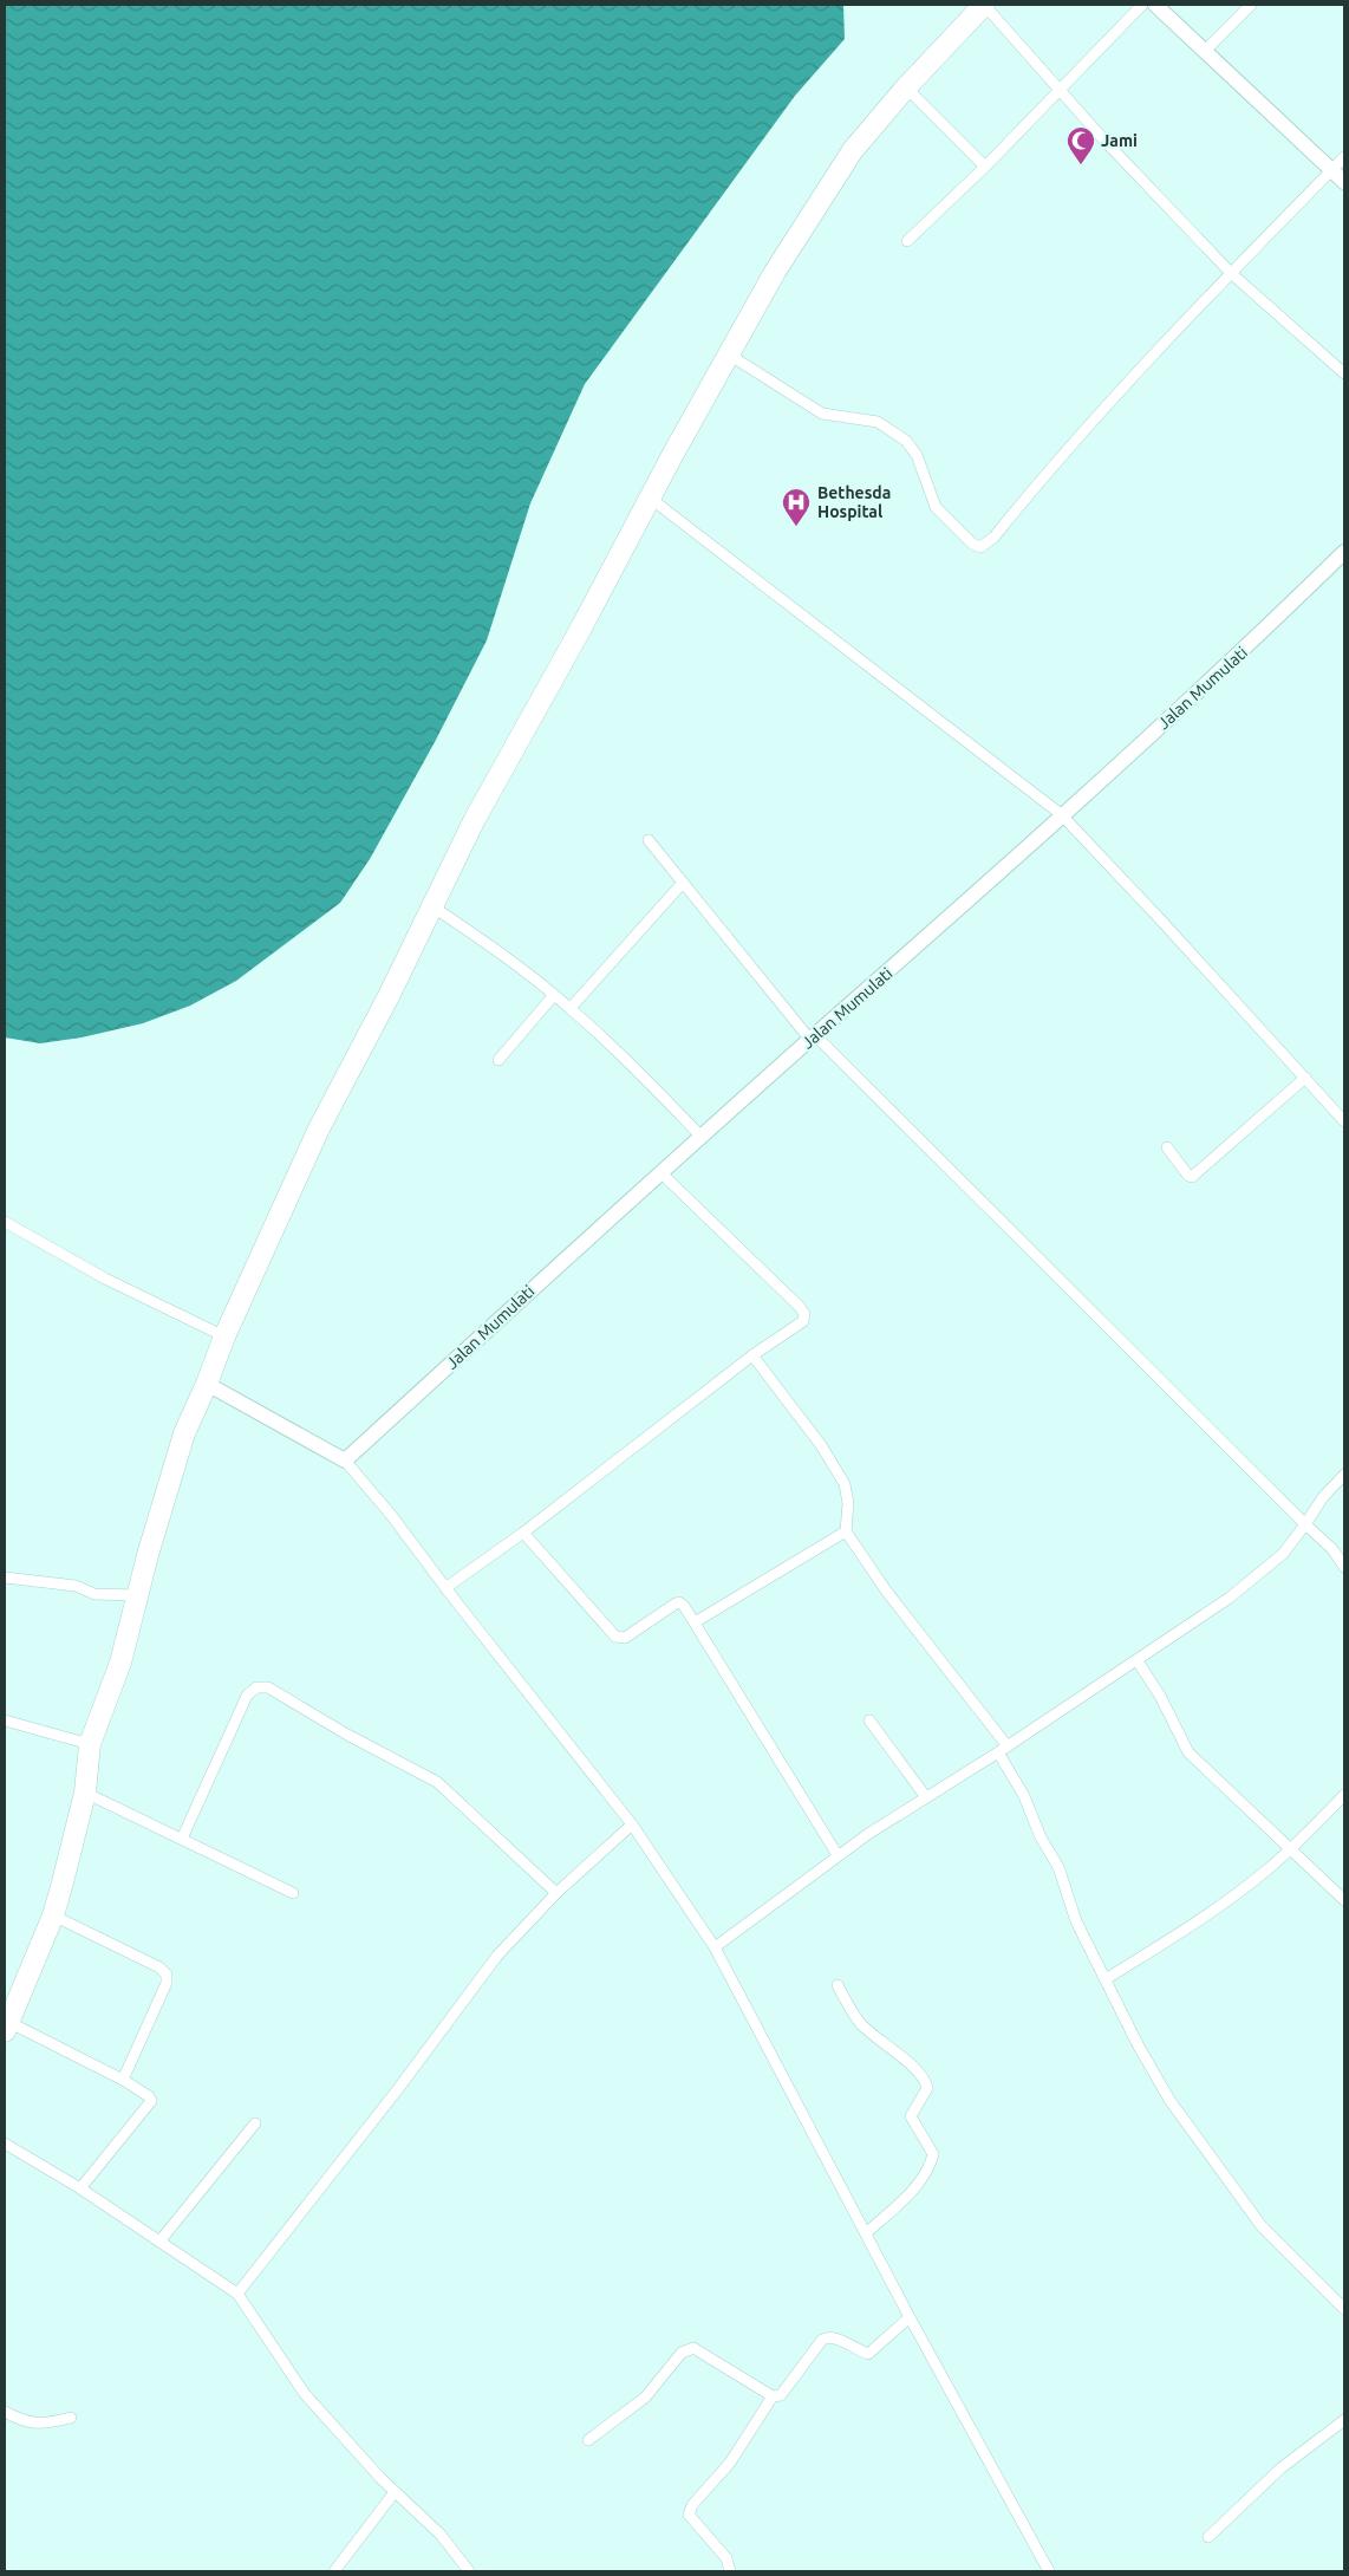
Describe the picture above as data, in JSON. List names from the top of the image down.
{
  "streets": {
    "street": ["Jalan Mumulati"]
  },
  "places": {
    "mosque": ["Jami"],
    "hospital": ["Bethesda Hospital"]
  }
}
